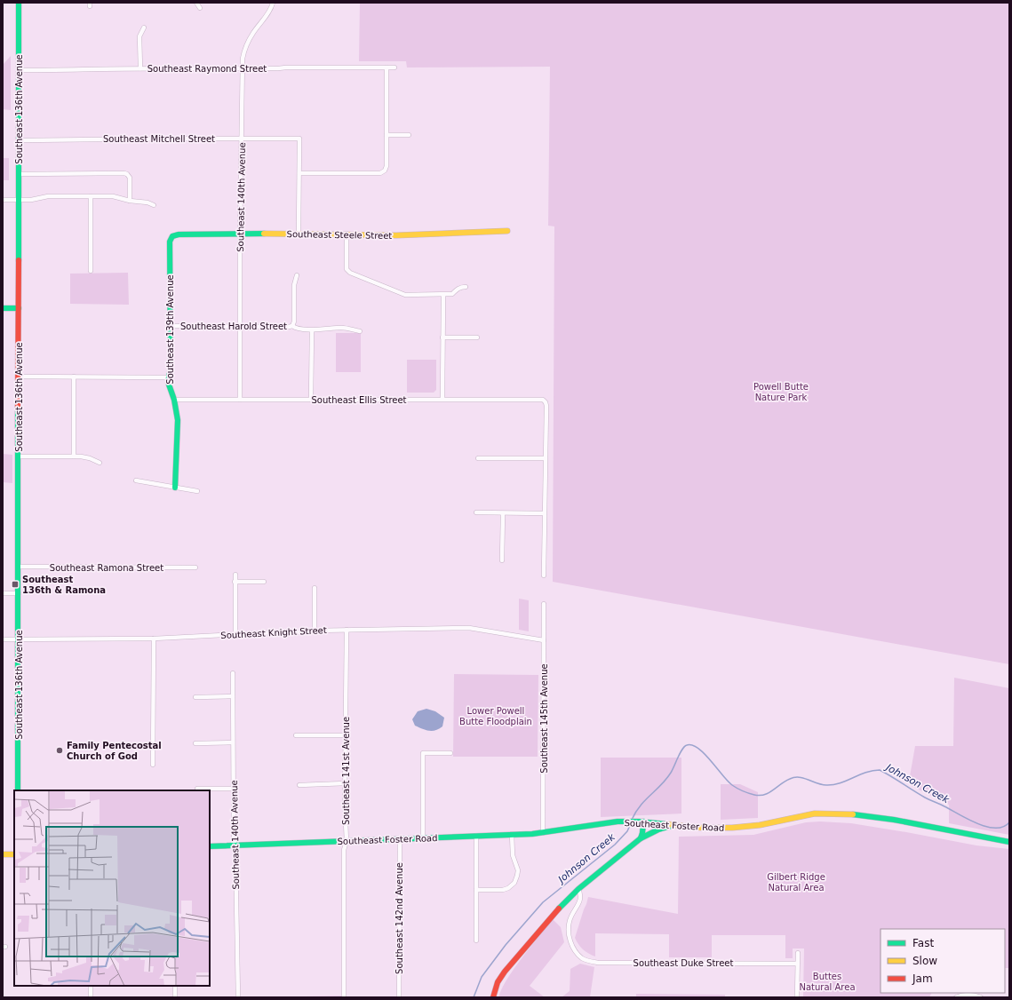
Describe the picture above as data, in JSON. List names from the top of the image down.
{
  "streets": {
    "street": [
      "Southeast Raymond Street",
      "Southeast 136th Avenue",
      "Southeast Mitchell Street",
      "Southeast 140th Avenue",
      "Southeast Steele Street",
      "Southeast Harold Street",
      "Southeast 139th Avenue",
      "Southeast Ellis Street",
      "Southeast Ramona Street",
      "Southeast Knight Street",
      "Southeast 145th Avenue",
      "Southeast 141st Avenue",
      "Southeast Foster Road",
      "Southeast 142nd Avenue",
      "Southeast Duke Street"
    ]
  },
  "crossings": [
    ["Southeast Raymond Street", "Southeast 136th Avenue"],
    ["Southeast Raymond Street", "Southeast 140th Avenue"],
    ["Southeast 136th Avenue", "Southeast Mitchell Street"],
    ["Southeast 136th Avenue", "Southeast Ramona Street"],
    ["Southeast 136th Avenue", "Southeast Knight Street"],
    ["Southeast Mitchell Street", "Southeast 140th Avenue"],
    ["Southeast 140th Avenue", "Southeast Steele Street"],
    ["Southeast 140th Avenue", "Southeast Harold Street"],
    ["Southeast 140th Avenue", "Southeast Ellis Street"],
    ["Southeast 140th Avenue", "Southeast Foster Road"],
    ["Southeast Steele Street", "Southeast 139th Avenue"],
    ["Southeast Harold Street", "Southeast 139th Avenue"],
    ["Southeast 139th Avenue", "Southeast Ellis Street"],
    ["Southeast Knight Street", "Southeast 145th Avenue"],
    ["Southeast Knight Street", "Southeast 141st Avenue"],
    ["Southeast 145th Avenue", "Southeast Foster Road"],
    ["Southeast 141st Avenue", "Southeast Foster Road"],
    ["Southeast Foster Road", "Southeast 142nd Avenue"]
  ],
  "water": ["Johnson Creek"],
  "parks": [
    "Powell Butte Nature Park",
    "Lower Powell Butte Floodplain",
    "Gilbert Ridge Natural Area",
    "Buttes Natural Area"
  ],
  "places": {
    "transit": ["Southeast 136th & Ramona"],
    "other": ["Family Pentecostal Church of God"]
  },
  "legend": ["Fast", "Slow", "Jam"]
}
